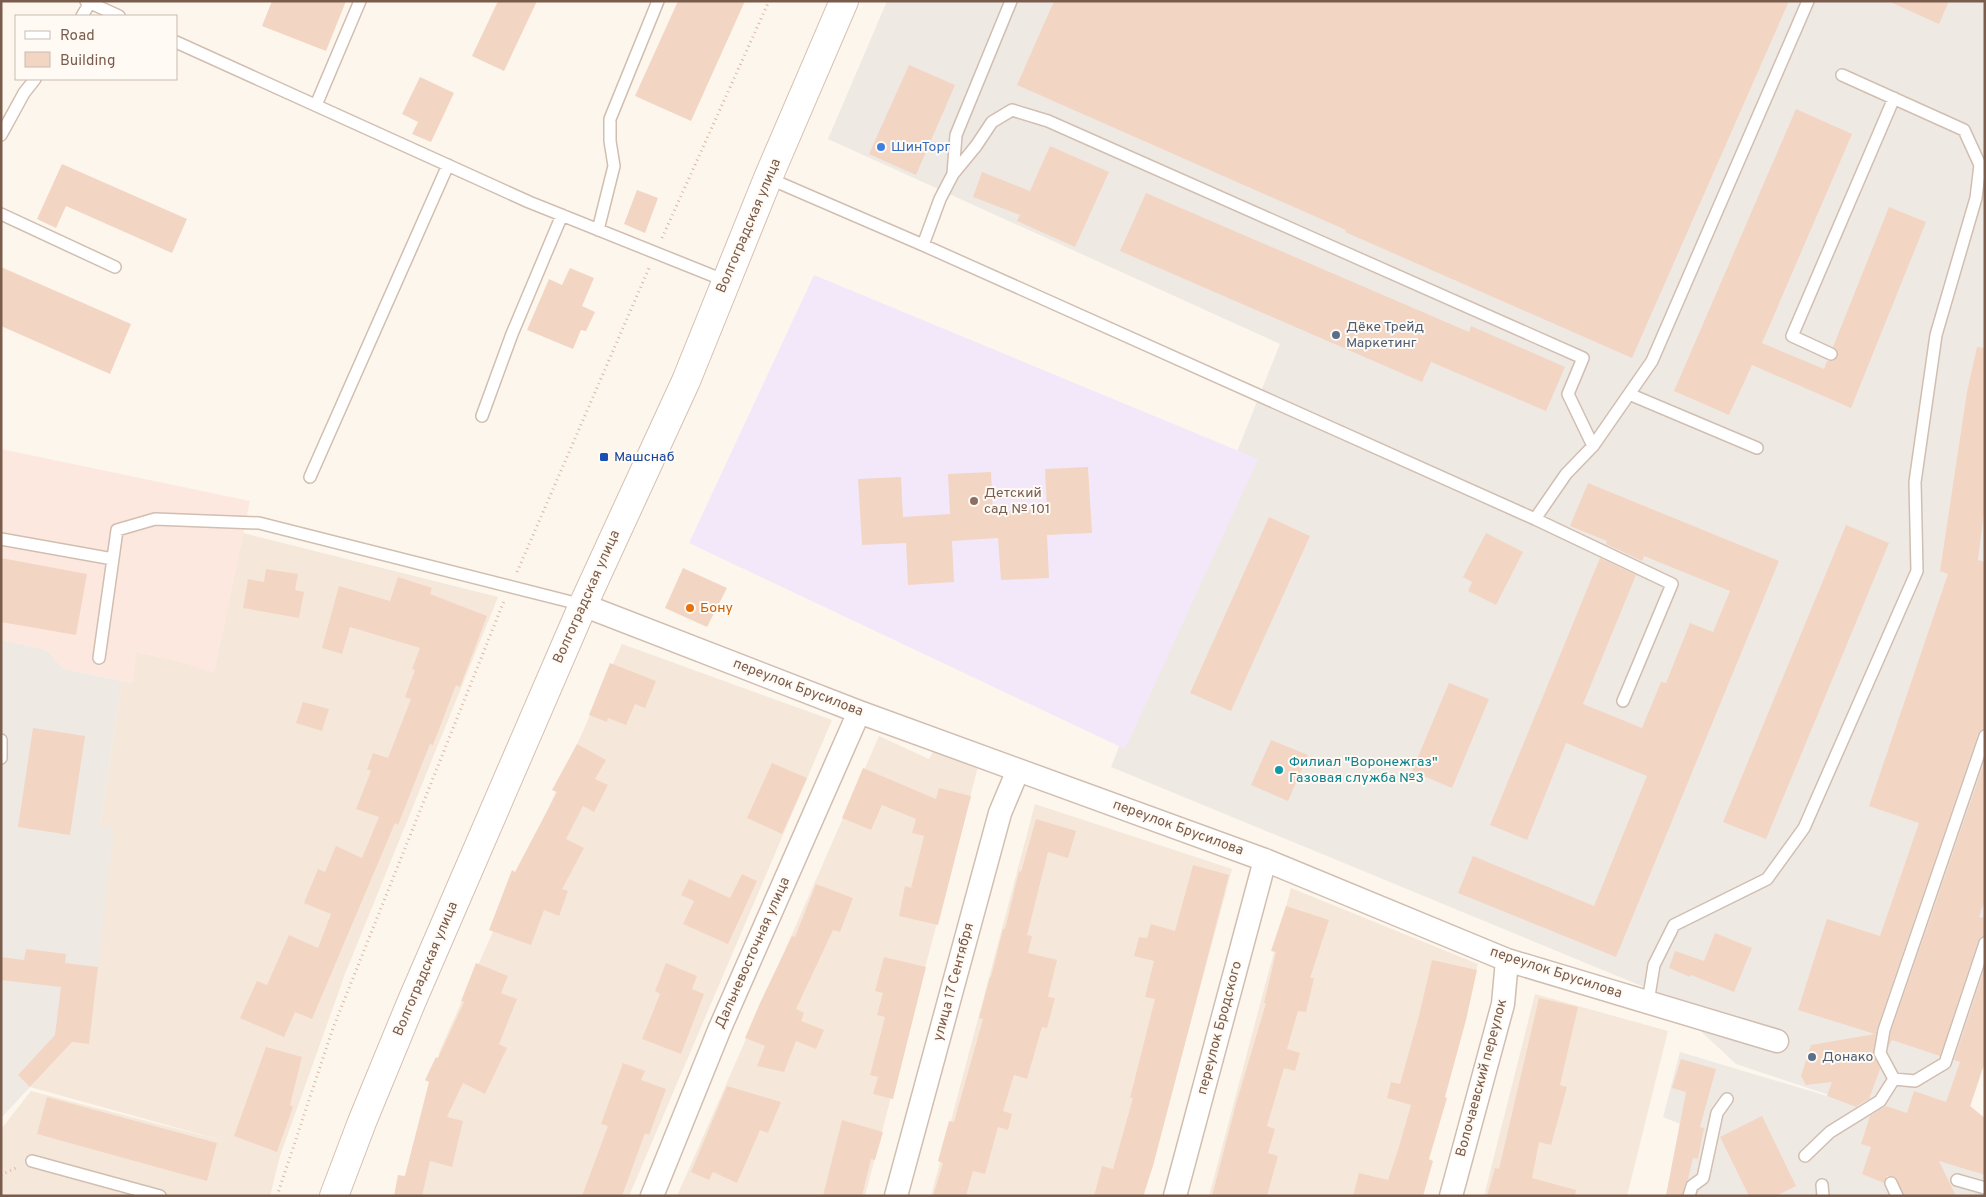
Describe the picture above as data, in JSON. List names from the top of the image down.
{
  "streets": {
    "main road": ["Волгоградская улица"],
    "street": [
      "переулок Брусилова",
      "Дальневосточная улица",
      "улица 17 Сентября",
      "переулок Бродского",
      "Волочаевский переулок"
    ]
  },
  "crossings": [
    ["Волгоградская улица", "переулок Брусилова"],
    ["переулок Брусилова", "Дальневосточная улица"],
    ["переулок Брусилова", "улица 17 Сентября"],
    ["переулок Брусилова", "переулок Бродского"],
    ["переулок Брусилова", "Волочаевский переулок"]
  ],
  "places": {
    "other": [
      "ШинТорг",
      "Дёке Трейд Маркетинг",
      "Детский сад № 101",
      "Бону",
      "Филиал \"Воронежгаз\" Газовая служба №3",
      "Донако"
    ],
    "transit": ["Машснаб"]
  },
  "legend": ["Road", "Building"]
}
